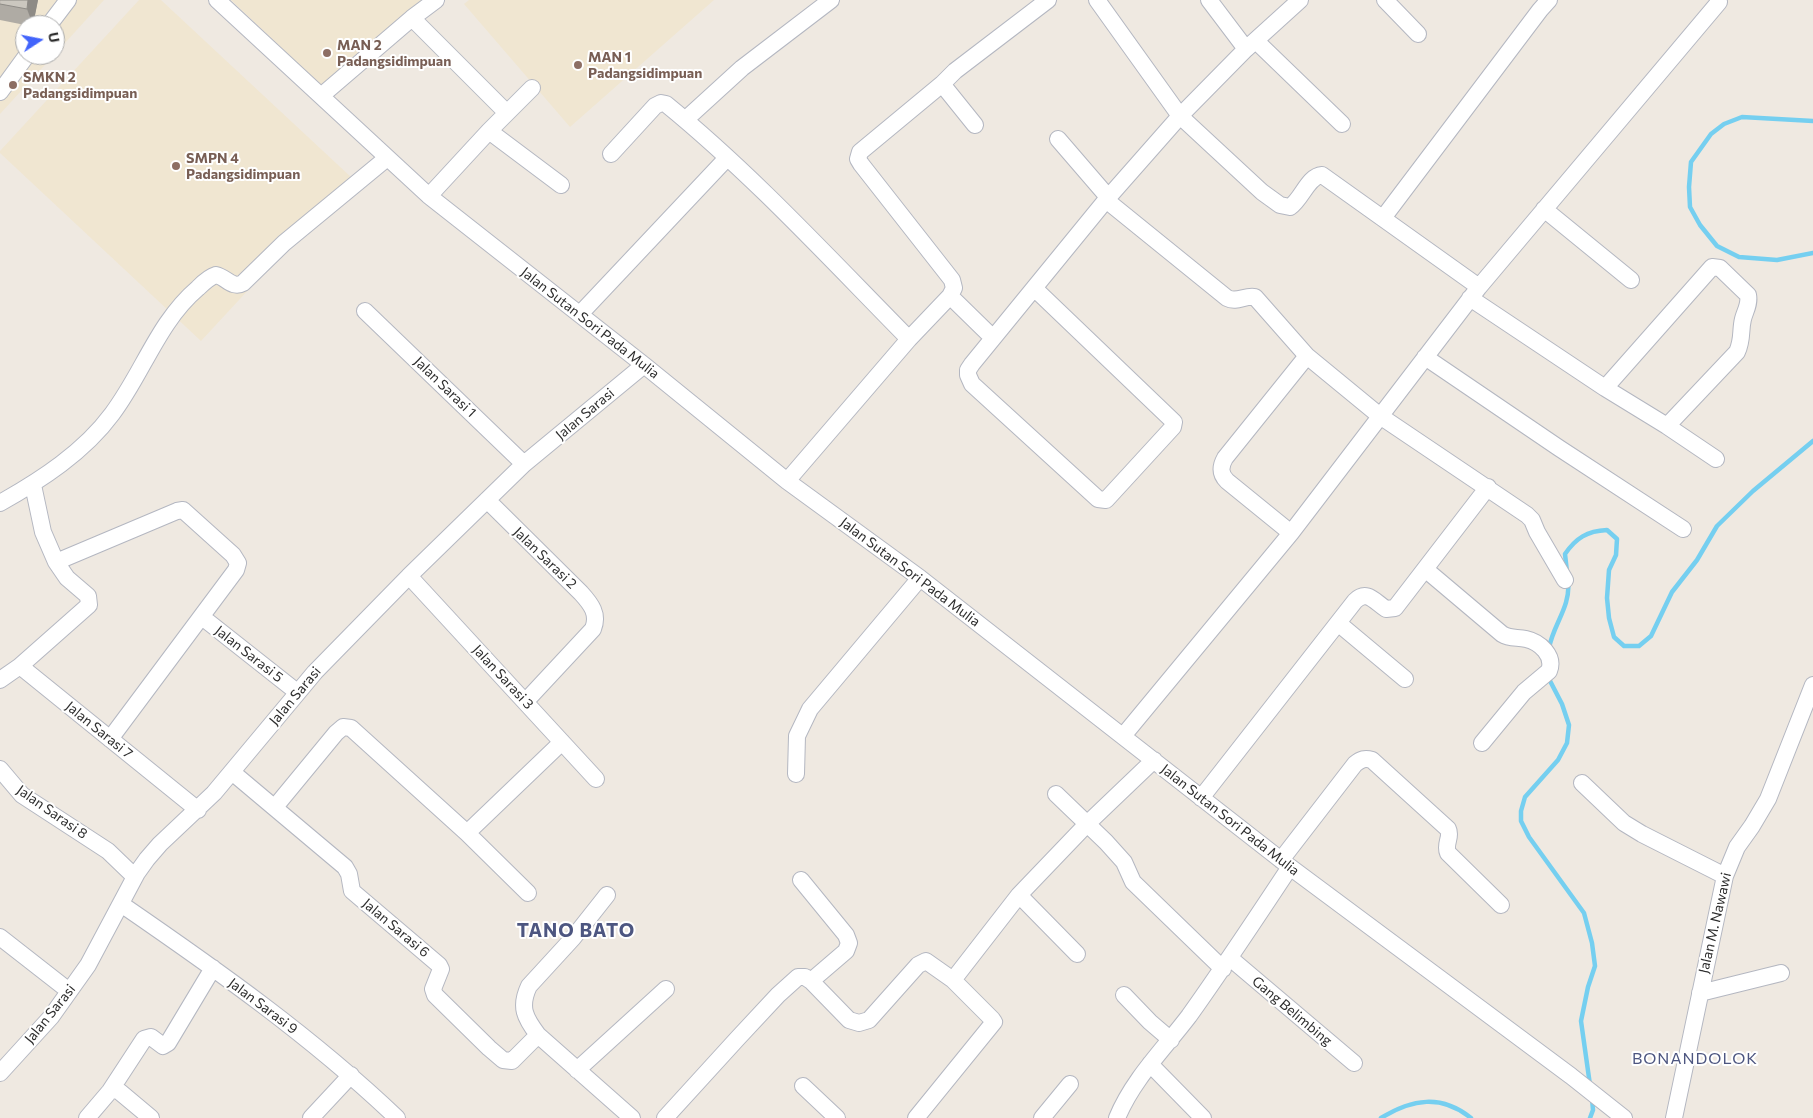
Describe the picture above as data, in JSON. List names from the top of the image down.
{
  "streets": {
    "street": [
      "Jalan Sutan Sori Pada Mulia",
      "Jalan Sarasi 1",
      "Jalan Sarasi",
      "Jalan Sarasi 2",
      "Jalan Sarasi 5",
      "Jalan Sarasi 3",
      "Jalan Sarasi 7",
      "Jalan Sarasi 8",
      "Jalan M. Nawawi",
      "Jalan Sarasi 6",
      "Jalan Sarasi 9",
      "Gang Belimbing"
    ]
  },
  "crossings": [
    ["Jalan Sutan Sori Pada Mulia", "Jalan Sarasi"],
    ["Jalan Sarasi 1", "Jalan Sarasi"],
    ["Jalan Sarasi", "Jalan Sarasi 2"],
    ["Jalan Sarasi", "Jalan Sarasi 5"],
    ["Jalan Sarasi", "Jalan Sarasi 3"],
    ["Jalan Sarasi", "Jalan Sarasi 7"],
    ["Jalan Sarasi", "Jalan Sarasi 8"],
    ["Jalan Sarasi", "Jalan Sarasi 6"],
    ["Jalan Sarasi", "Jalan Sarasi 9"],
    ["Jalan Sarasi 2", "Jalan Sarasi 3"]
  ],
  "districts": ["TANO BATO", "BONANDOLOK"],
  "places": [
    "MAN 2 Padangsidimpuan",
    "MAN 1 Padangsidimpuan",
    "SMKN 2 Padangsidimpuan",
    "SMPN 4 Padangsidimpuan"
  ],
  "north": "right"
}
